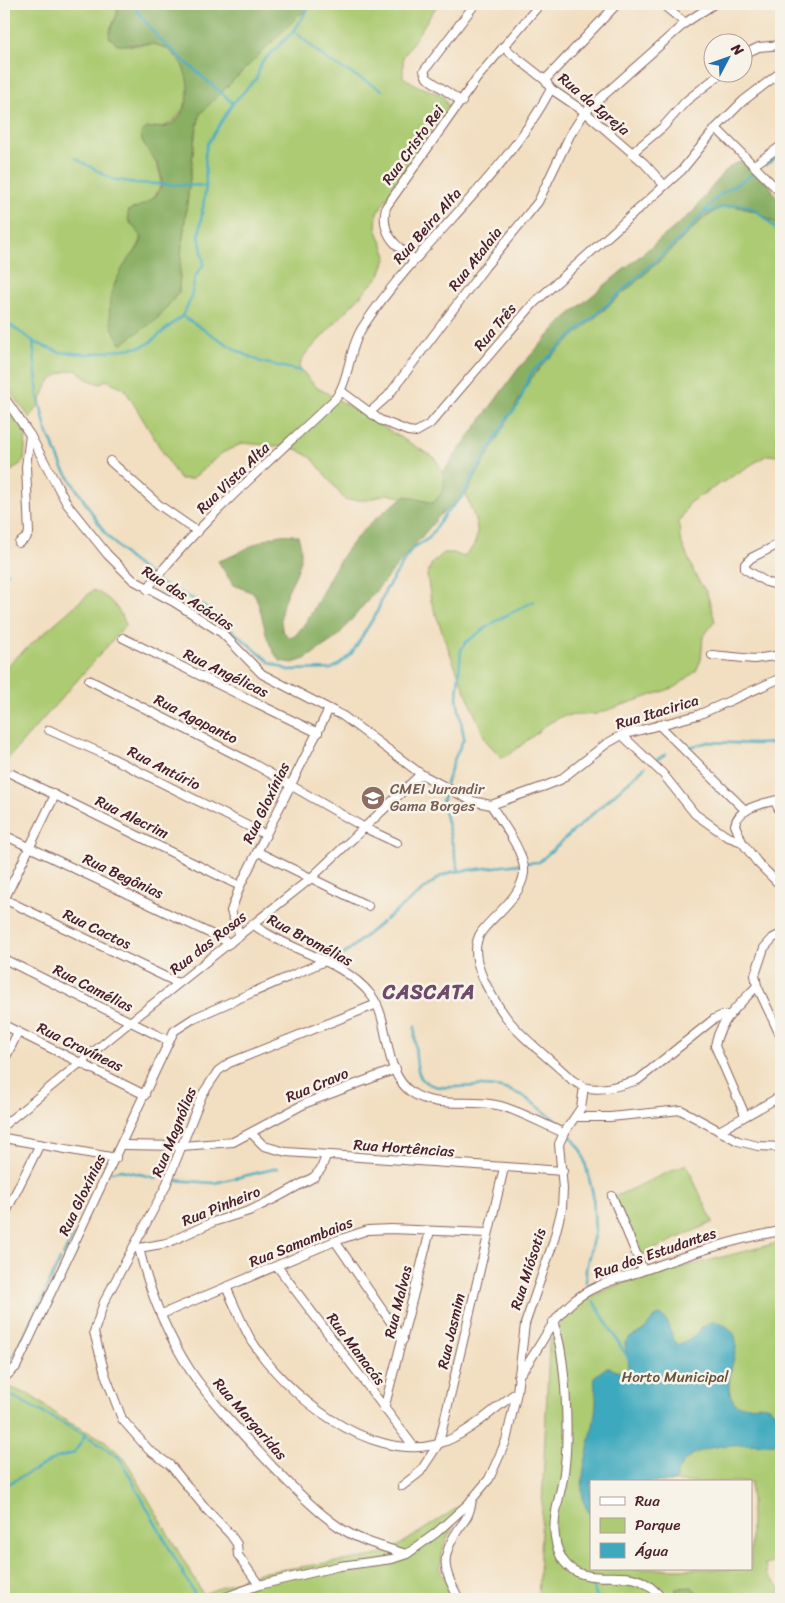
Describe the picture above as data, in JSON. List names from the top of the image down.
{
  "streets": {
    "street": [
      "Rua da Igreja",
      "Rua Cristo Rei",
      "Rua Beira Alta",
      "Rua Atalaia",
      "Rua Três",
      "Rua Vista Alta",
      "Rua das Acácias",
      "Rua Angélicas",
      "Rua Itacirica",
      "Rua Agapanto",
      "Rua Antúrio",
      "Rua Gloxínias",
      "Rua Alecrim",
      "Rua Begônias",
      "Rua Cactos",
      "Rua Bromélias",
      "Rua das Rosas",
      "Rua Camélias",
      "Rua Cravíneas",
      "Rua Cravo",
      "Rua Magnólias",
      "Rua Hortências",
      "Rua Pinheiro",
      "Rua Samambaias",
      "Rua dos Estudantes",
      "Rua Miósotis",
      "Rua Malvas",
      "Rua Jasmim",
      "Rua Manacás",
      "Rua Margaridas"
    ]
  },
  "crossings": [
    ["Rua da Igreja", "Rua Cristo Rei"],
    ["Rua da Igreja", "Rua Beira Alta"],
    ["Rua da Igreja", "Rua Atalaia"],
    ["Rua da Igreja", "Rua Três"],
    ["Rua Cristo Rei", "Rua Beira Alta"],
    ["Rua Beira Alta", "Rua Três"],
    ["Rua Beira Alta", "Rua Vista Alta"],
    ["Rua Atalaia", "Rua Três"],
    ["Rua Três", "Rua Vista Alta"],
    ["Rua Vista Alta", "Rua das Acácias"],
    ["Rua das Acácias", "Rua Itacirica"],
    ["Rua das Acácias", "Rua Gloxínias"],
    ["Rua das Acácias", "Rua das Rosas"],
    ["Rua Angélicas", "Rua Gloxínias"],
    ["Rua Agapanto", "Rua Gloxínias"],
    ["Rua Agapanto", "Rua das Rosas"],
    ["Rua Antúrio", "Rua Gloxínias"],
    ["Rua Gloxínias", "Rua Alecrim"],
    ["Rua Gloxínias", "Rua Bromélias"],
    ["Rua Gloxínias", "Rua das Rosas"],
    ["Rua Gloxínias", "Rua Camélias"],
    ["Rua Gloxínias", "Rua Cravíneas"],
    ["Rua Gloxínias", "Rua Cravo"],
    ["Rua Begônias", "Rua das Rosas"],
    ["Rua Cactos", "Rua das Rosas"],
    ["Rua Bromélias", "Rua das Rosas"],
    ["Rua Bromélias", "Rua Cravo"],
    ["Rua Bromélias", "Rua Magnólias"],
    ["Rua das Rosas", "Rua Camélias"],
    ["Rua das Rosas", "Rua Cravíneas"],
    ["Rua Cravo", "Rua Magnólias"],
    ["Rua Cravo", "Rua Hortências"],
    ["Rua Magnólias", "Rua Pinheiro"],
    ["Rua Magnólias", "Rua Margaridas"],
    ["Rua Hortências", "Rua Pinheiro"],
    ["Rua Hortências", "Rua Miósotis"],
    ["Rua Hortências", "Rua Jasmim"],
    ["Rua Pinheiro", "Rua Margaridas"],
    ["Rua Samambaias", "Rua Malvas"],
    ["Rua Samambaias", "Rua Jasmim"],
    ["Rua Samambaias", "Rua Manacás"],
    ["Rua Samambaias", "Rua Margaridas"],
    ["Rua dos Estudantes", "Rua Miósotis"],
    ["Rua Malvas", "Rua Manacás"]
  ],
  "districts": ["CASCATA"],
  "parks": ["Horto Municipal"],
  "places": {
    "school or university": ["CMEI Jurandir Gama Borges"]
  },
  "legend": ["Rua", "Parque", "Água"],
  "north": "top right"
}
